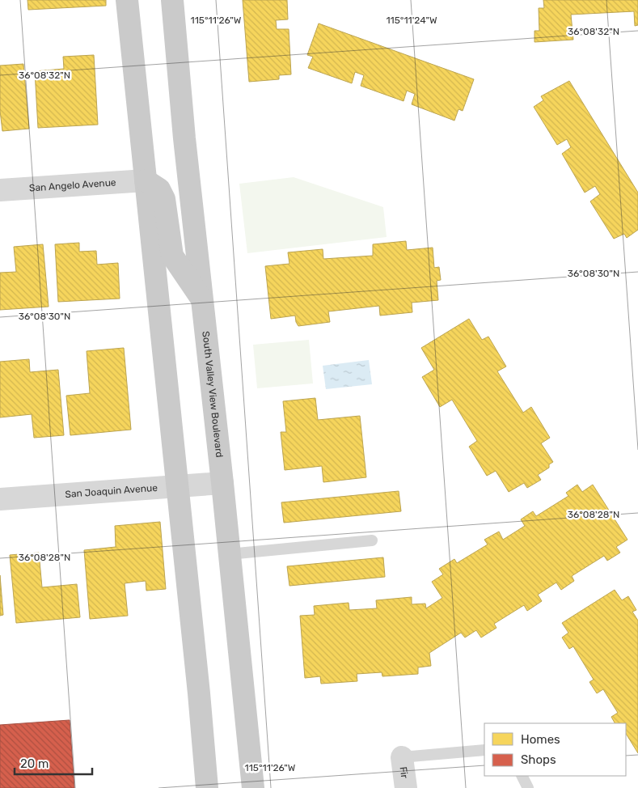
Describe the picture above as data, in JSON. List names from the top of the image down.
{
  "streets": {
    "main road": ["South Valley View Boulevard"],
    "street": ["San Angelo Avenue", "San Joaquin Avenue", "Fir"]
  },
  "crossings": [
    ["South Valley View Boulevard", "San Joaquin Avenue"]
  ],
  "legend": ["Homes", "Shops"],
  "scale_bar": "20 m",
  "coordinates": [
    "115°11'26\"W",
    "115°11'24\"W",
    "36°08'32\"N",
    "36°08'30\"N",
    "36°08'28\"N"
  ]
}
